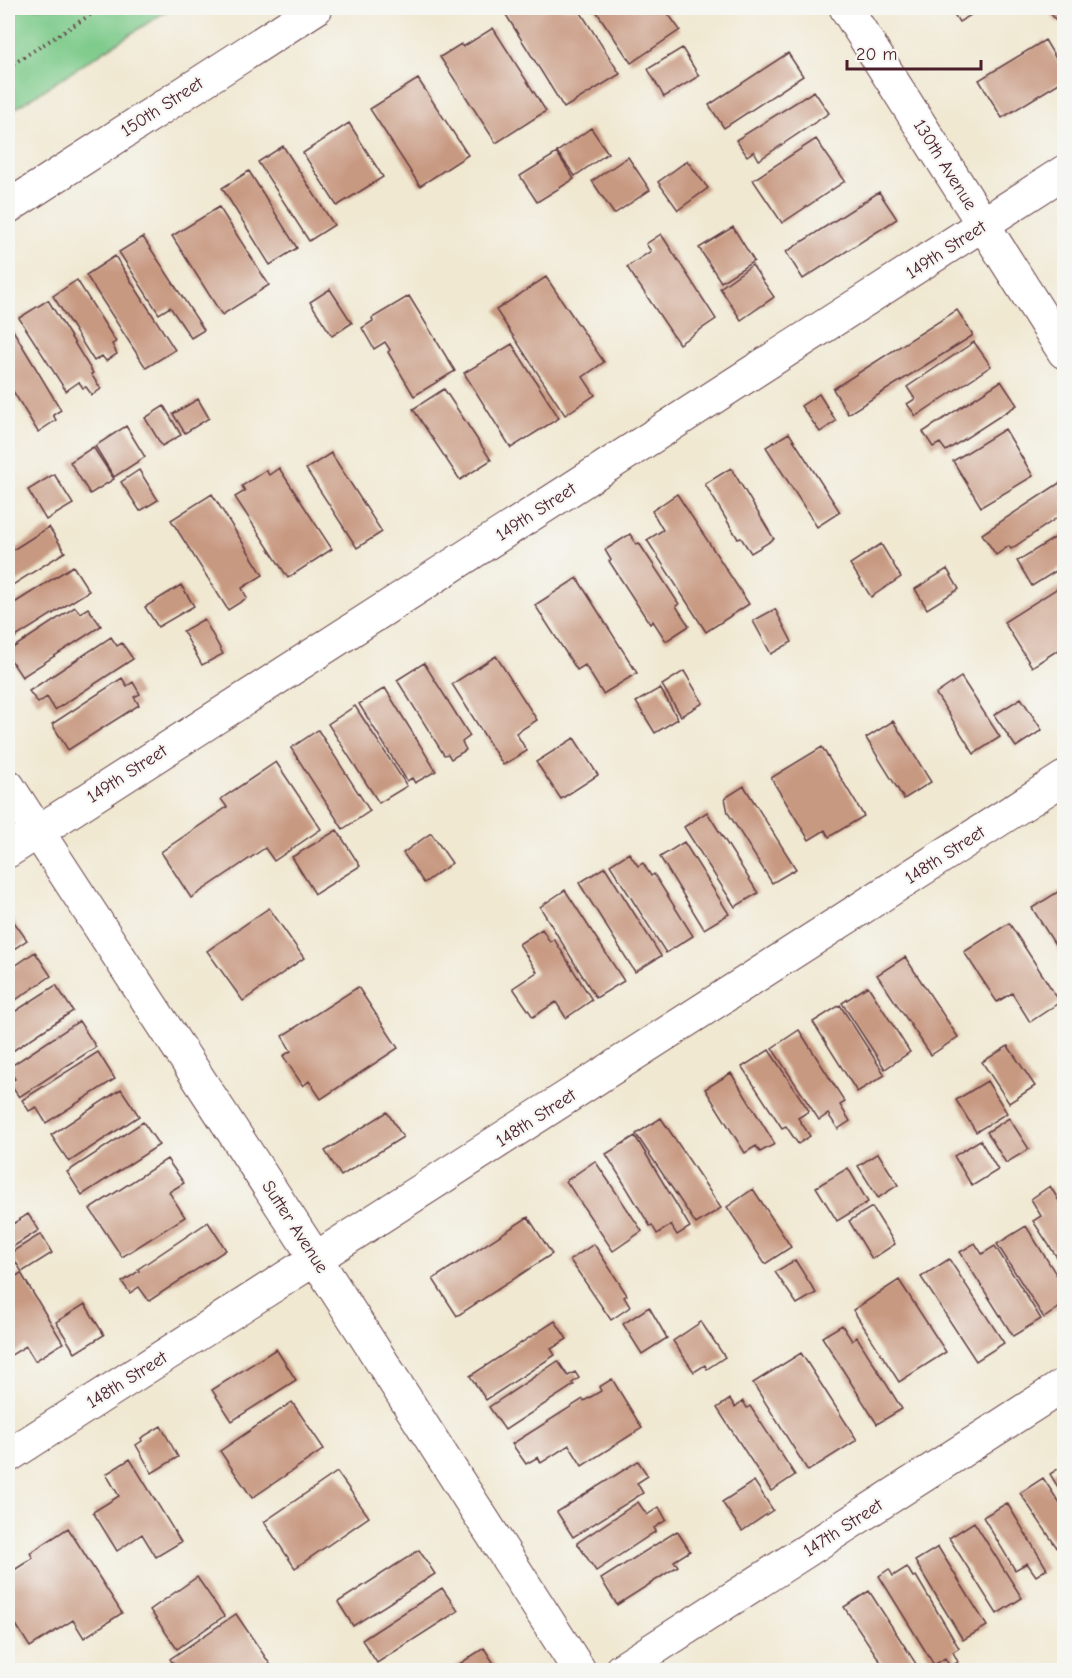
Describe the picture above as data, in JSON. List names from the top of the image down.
{
  "streets": {
    "street": [
      "150th Street",
      "130th Avenue",
      "149th Street",
      "148th Street",
      "Sutter Avenue",
      "147th Street"
    ]
  },
  "crossings": [
    ["130th Avenue", "149th Street"],
    ["149th Street", "Sutter Avenue"],
    ["148th Street", "Sutter Avenue"]
  ],
  "scale_bar": "20 m"
}
